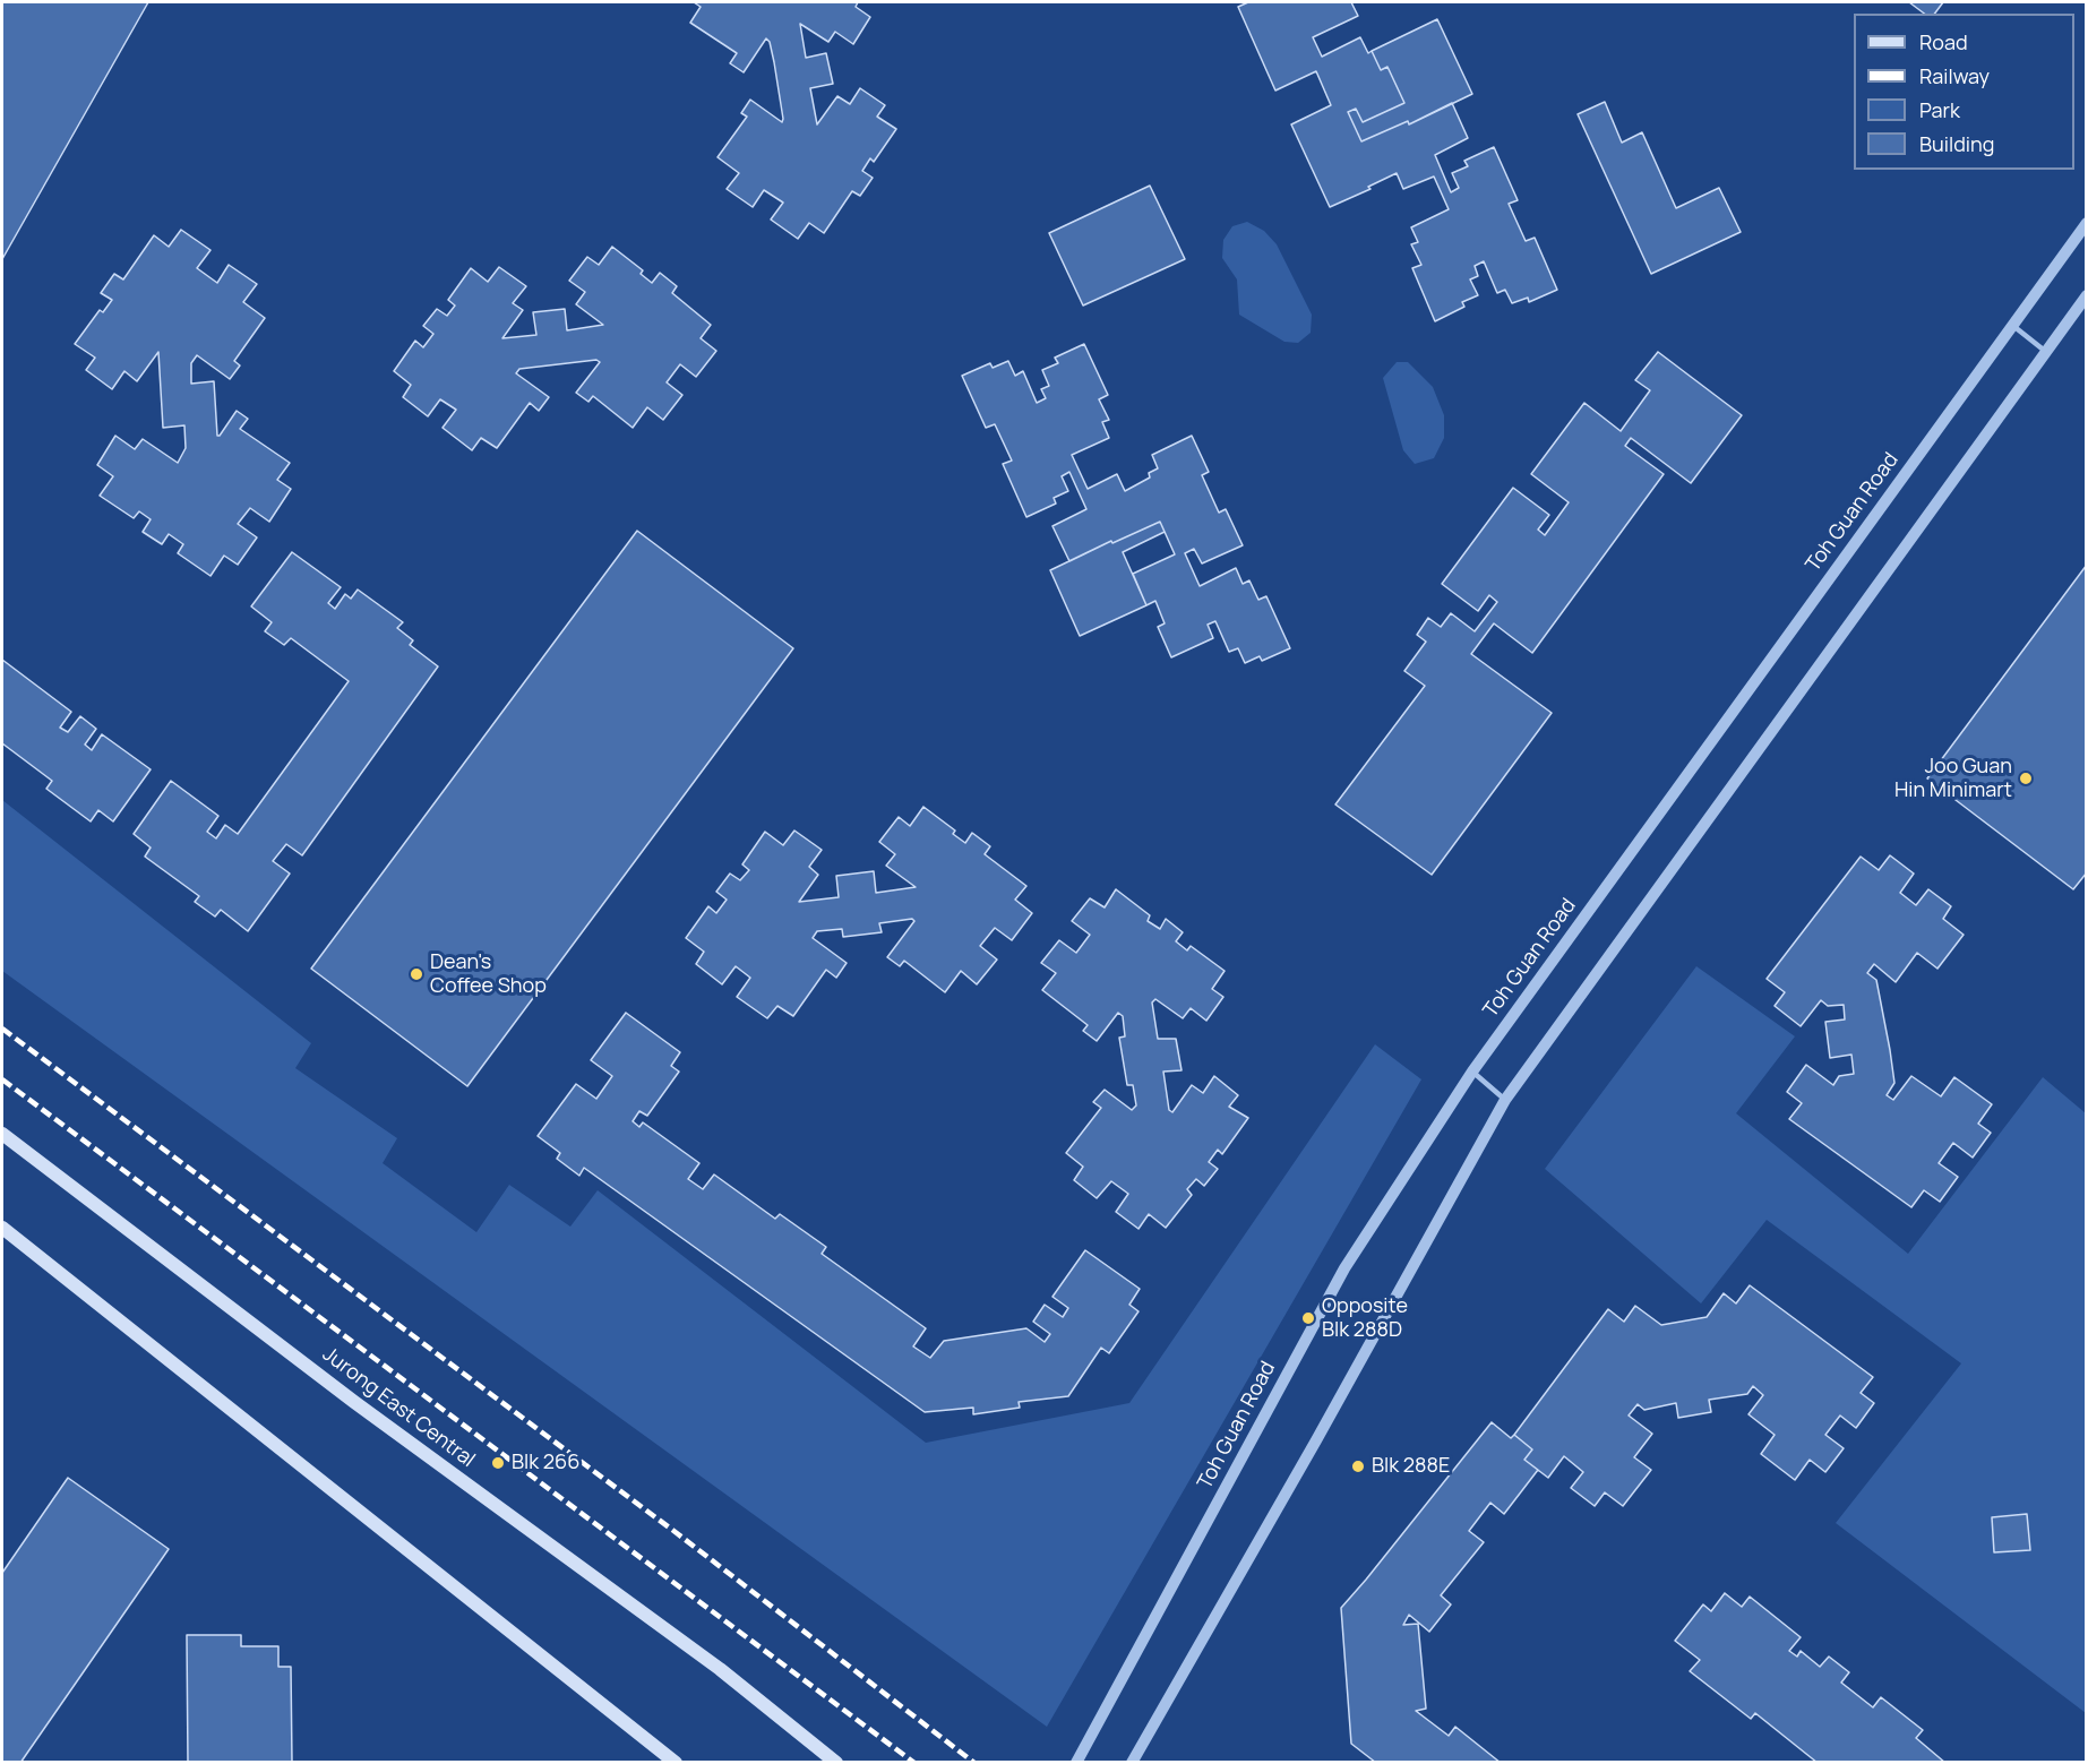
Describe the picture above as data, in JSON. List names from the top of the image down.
{
  "streets": {
    "main road": ["Jurong East Central"],
    "street": ["Toh Guan Road"]
  },
  "places": [
    "Joo Guan Hin Minimart",
    "Dean's Coffee Shop",
    "Opposite Blk 288D",
    "Blk 266",
    "Blk 288E"
  ],
  "legend": [
    "Road",
    "Railway",
    "Park",
    "Building"
  ]
}
